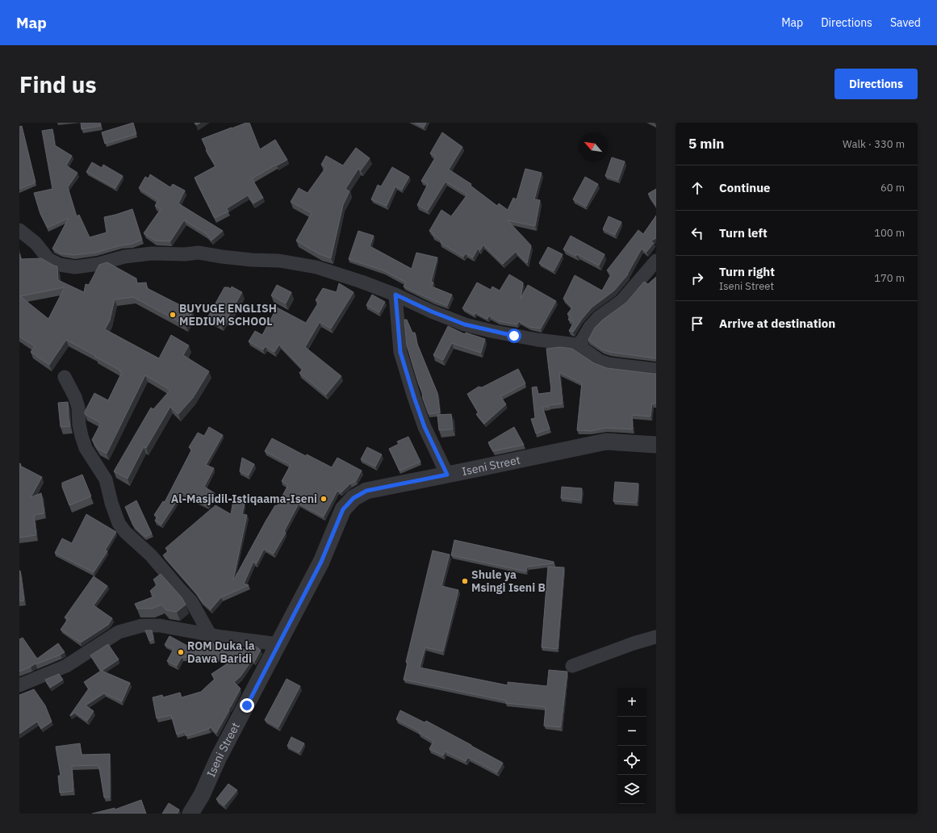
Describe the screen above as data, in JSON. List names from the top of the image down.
{
  "streets": {
    "street": ["Iseni Street"]
  },
  "places": [
    "BUYUGE ENGLISH MEDIUM SCHOOL",
    "Al-Masjidil-Istiqaama-Iseni",
    "Shule ya Msingi Iseni B",
    "ROM Duka la Dawa Baridi"
  ],
  "north": "top left",
  "page": {
    "header": "Map",
    "nav": ["Map", "Directions", "Saved"],
    "buttons": "Directions",
    "title": "Find us",
    "heading": ["5 min", "Walk · 330 m"],
    "list": [
      ["Continue", "60 m"],
      ["Turn left", "100 m"],
      ["Turn right", "Iseni Street", "170 m"],
      "Arrive at destination"
    ],
    "map_buttons": ["+", "−"]
  }
}
